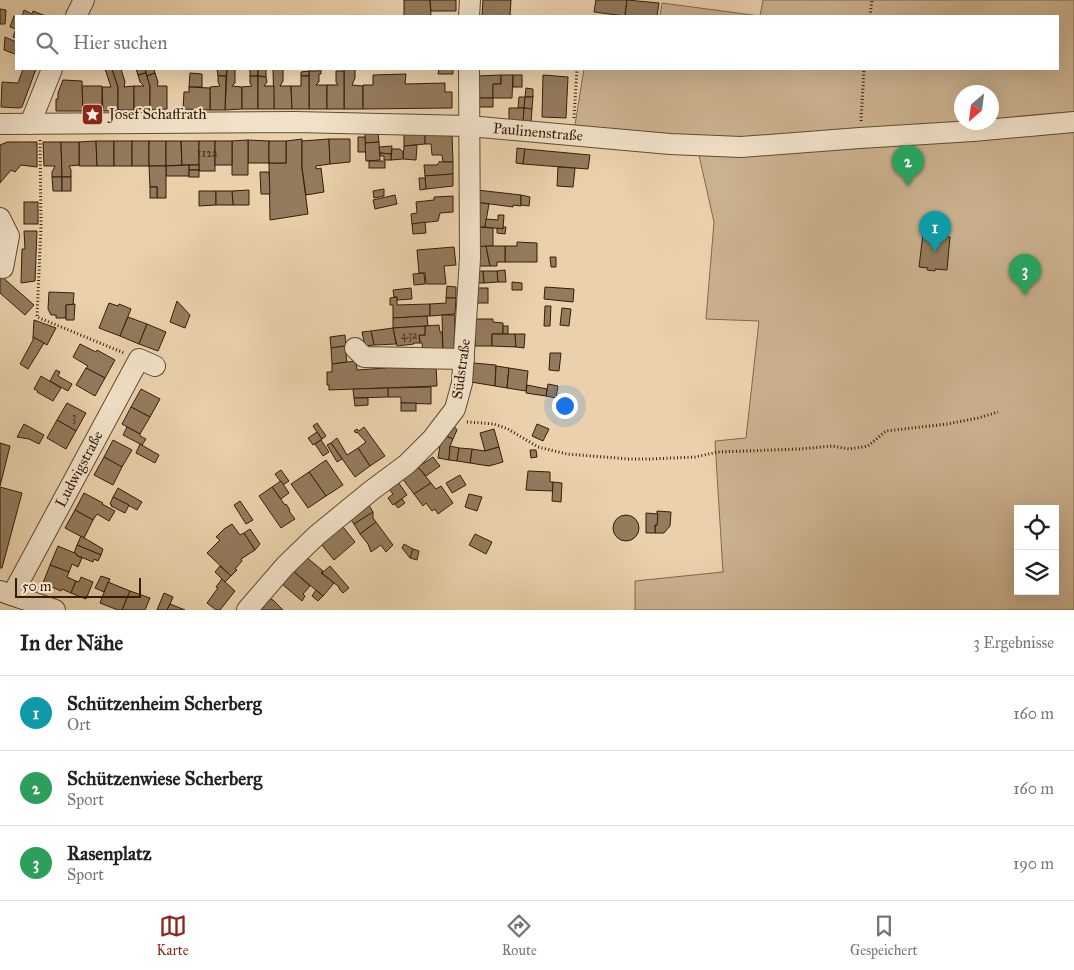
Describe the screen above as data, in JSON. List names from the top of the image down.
{
  "streets": {
    "street": ["Paulinenstraße", "Südstraße", "Ludwigstraße"]
  },
  "crossings": [
    ["Paulinenstraße", "Südstraße"]
  ],
  "places": {
    "place": ["Josef Schaffrath"]
  },
  "house_numbers": ["112a", "43a", "3"],
  "scale_bar": "50 m",
  "north": "bottom left",
  "page": {
    "search": "Hier suchen",
    "pins": ["2", "1", "3"],
    "scale": "50 m",
    "heading": ["In der Nähe", "3 Ergebnisse"],
    "list": [
      {
        "mark": "1",
        "name": "Schützenheim Scherberg",
        "note": "Ort",
        "value": "160 m"
      },
      {
        "mark": "2",
        "name": "Schützenwiese Scherberg",
        "note": "Sport",
        "value": "160 m"
      },
      {
        "mark": "3",
        "name": "Rasenplatz",
        "note": "Sport",
        "value": "190 m"
      }
    ],
    "nav": ["Karte", "Route", "Gespeichert"]
  }
}
